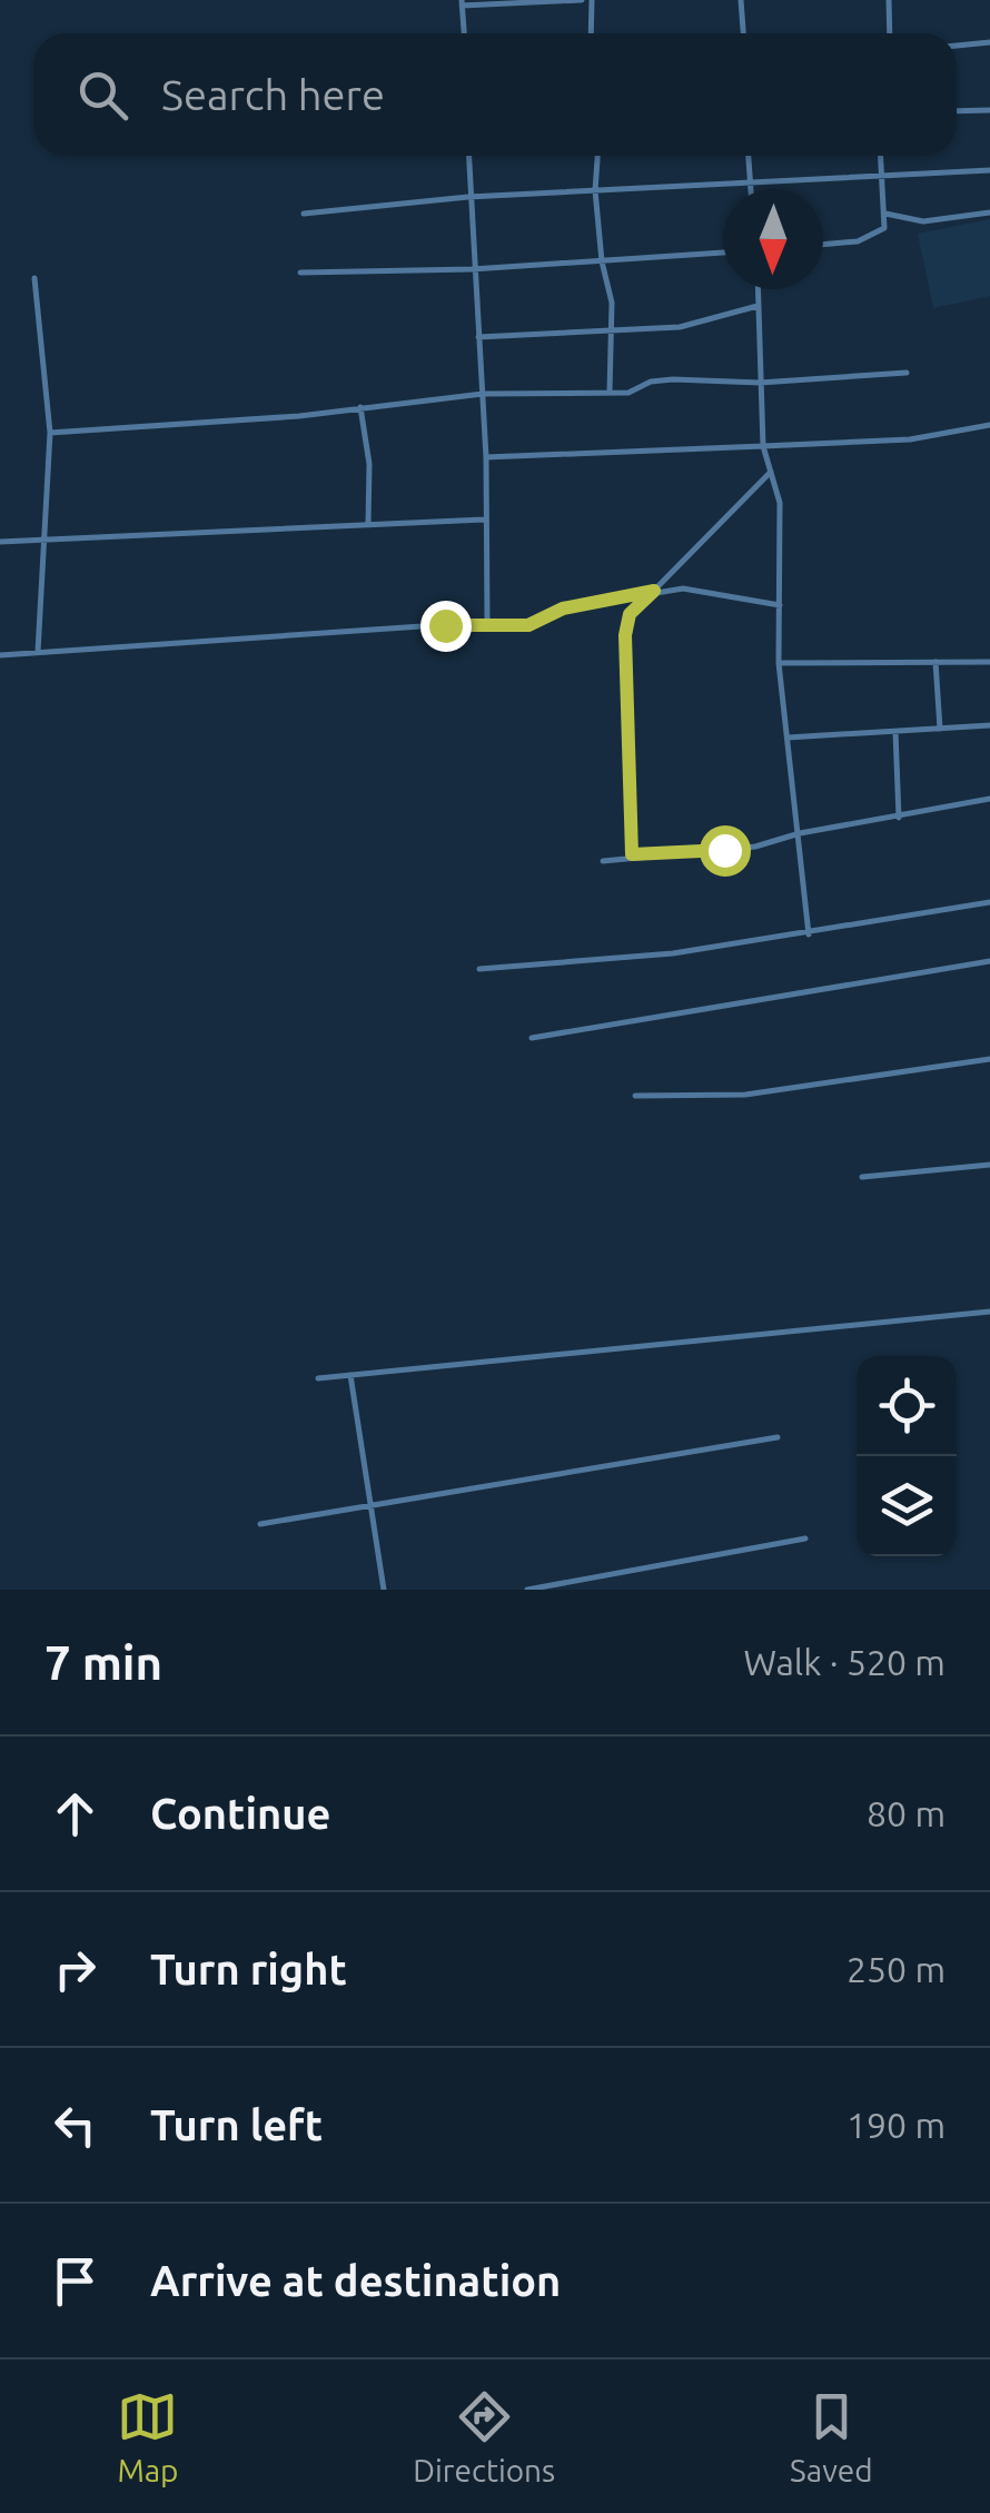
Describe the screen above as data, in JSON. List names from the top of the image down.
{
  "north": "bottom",
  "page": {
    "search": "Search here",
    "heading": ["7 min", "Walk · 520 m"],
    "list": [
      ["Continue", "80 m"],
      ["Turn right", "250 m"],
      ["Turn left", "190 m"],
      "Arrive at destination"
    ],
    "nav": ["Map", "Directions", "Saved"]
  }
}
